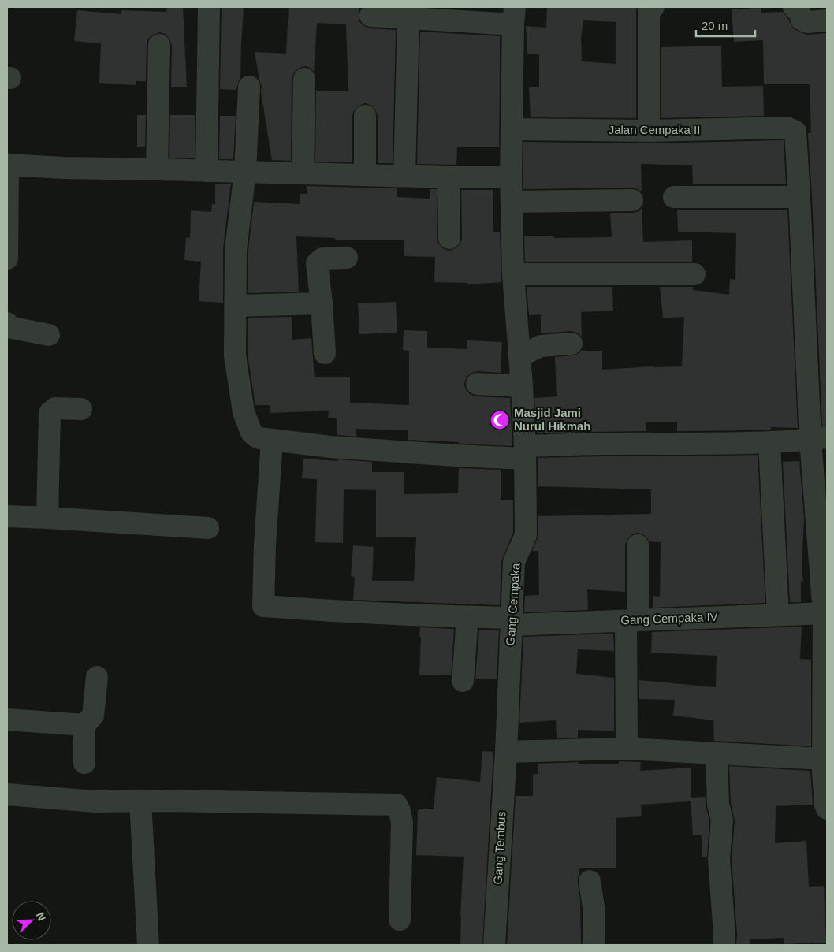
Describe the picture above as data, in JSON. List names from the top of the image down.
{
  "streets": {
    "street": [
      "Jalan Cempaka II",
      "Gang Cempaka",
      "Gang Cempaka IV",
      "Gang Tembus"
    ]
  },
  "crossings": [
    ["Jalan Cempaka II", "Gang Cempaka"],
    ["Gang Cempaka", "Gang Cempaka IV"],
    ["Gang Cempaka", "Gang Tembus"]
  ],
  "places": {
    "mosque": ["Masjid Jami Nurul Hikmah"]
  },
  "scale_bar": "20 m",
  "north": "top right"
}
